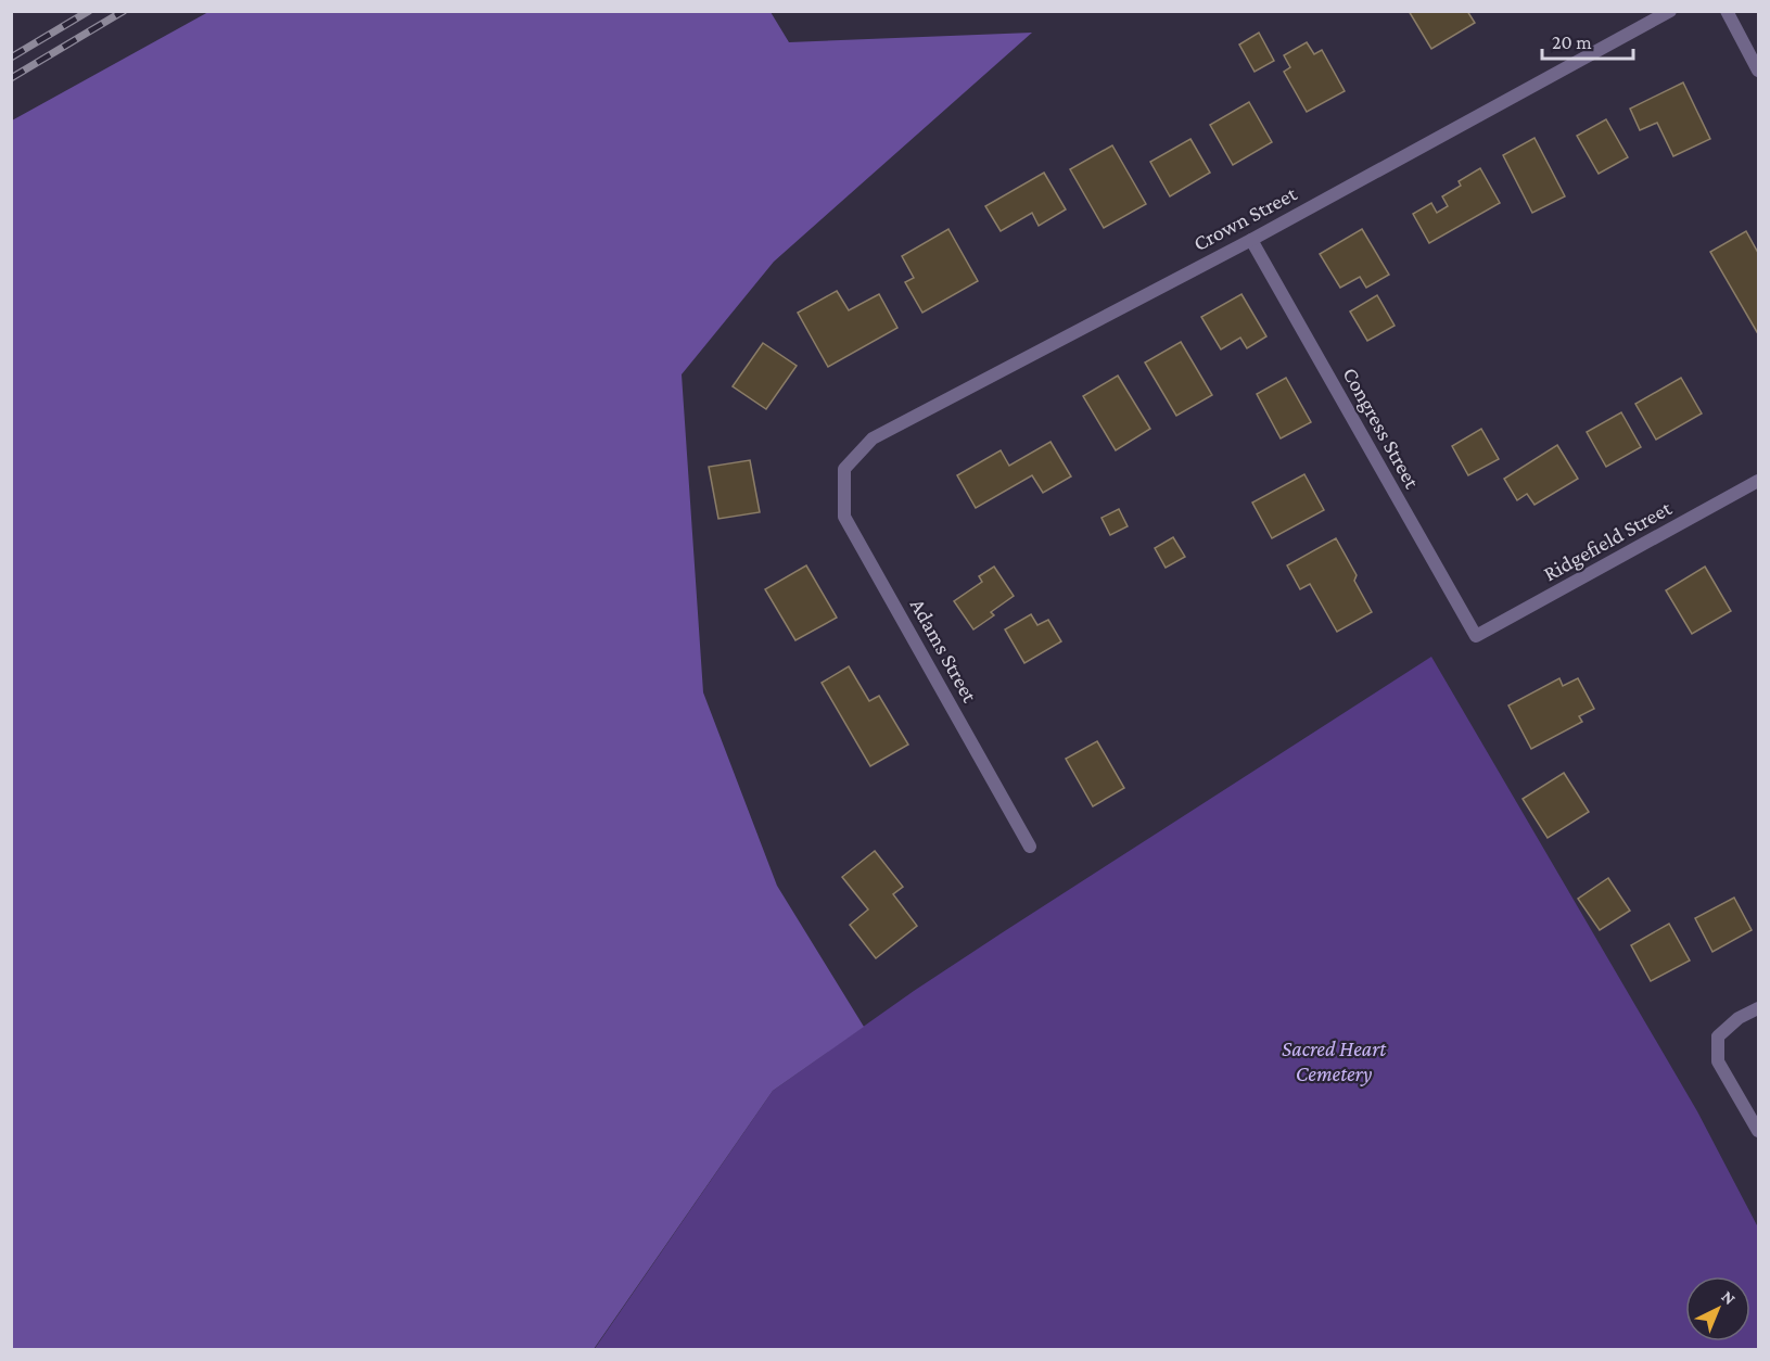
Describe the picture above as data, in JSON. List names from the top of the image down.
{
  "streets": {
    "street": [
      "Crown Street",
      "Congress Street",
      "Ridgefield Street",
      "Adams Street"
    ]
  },
  "crossings": [
    ["Crown Street", "Congress Street"],
    ["Crown Street", "Adams Street"],
    ["Congress Street", "Ridgefield Street"]
  ],
  "parks": ["Sacred Heart Cemetery"],
  "scale_bar": "20 m",
  "north": "top right"
}
